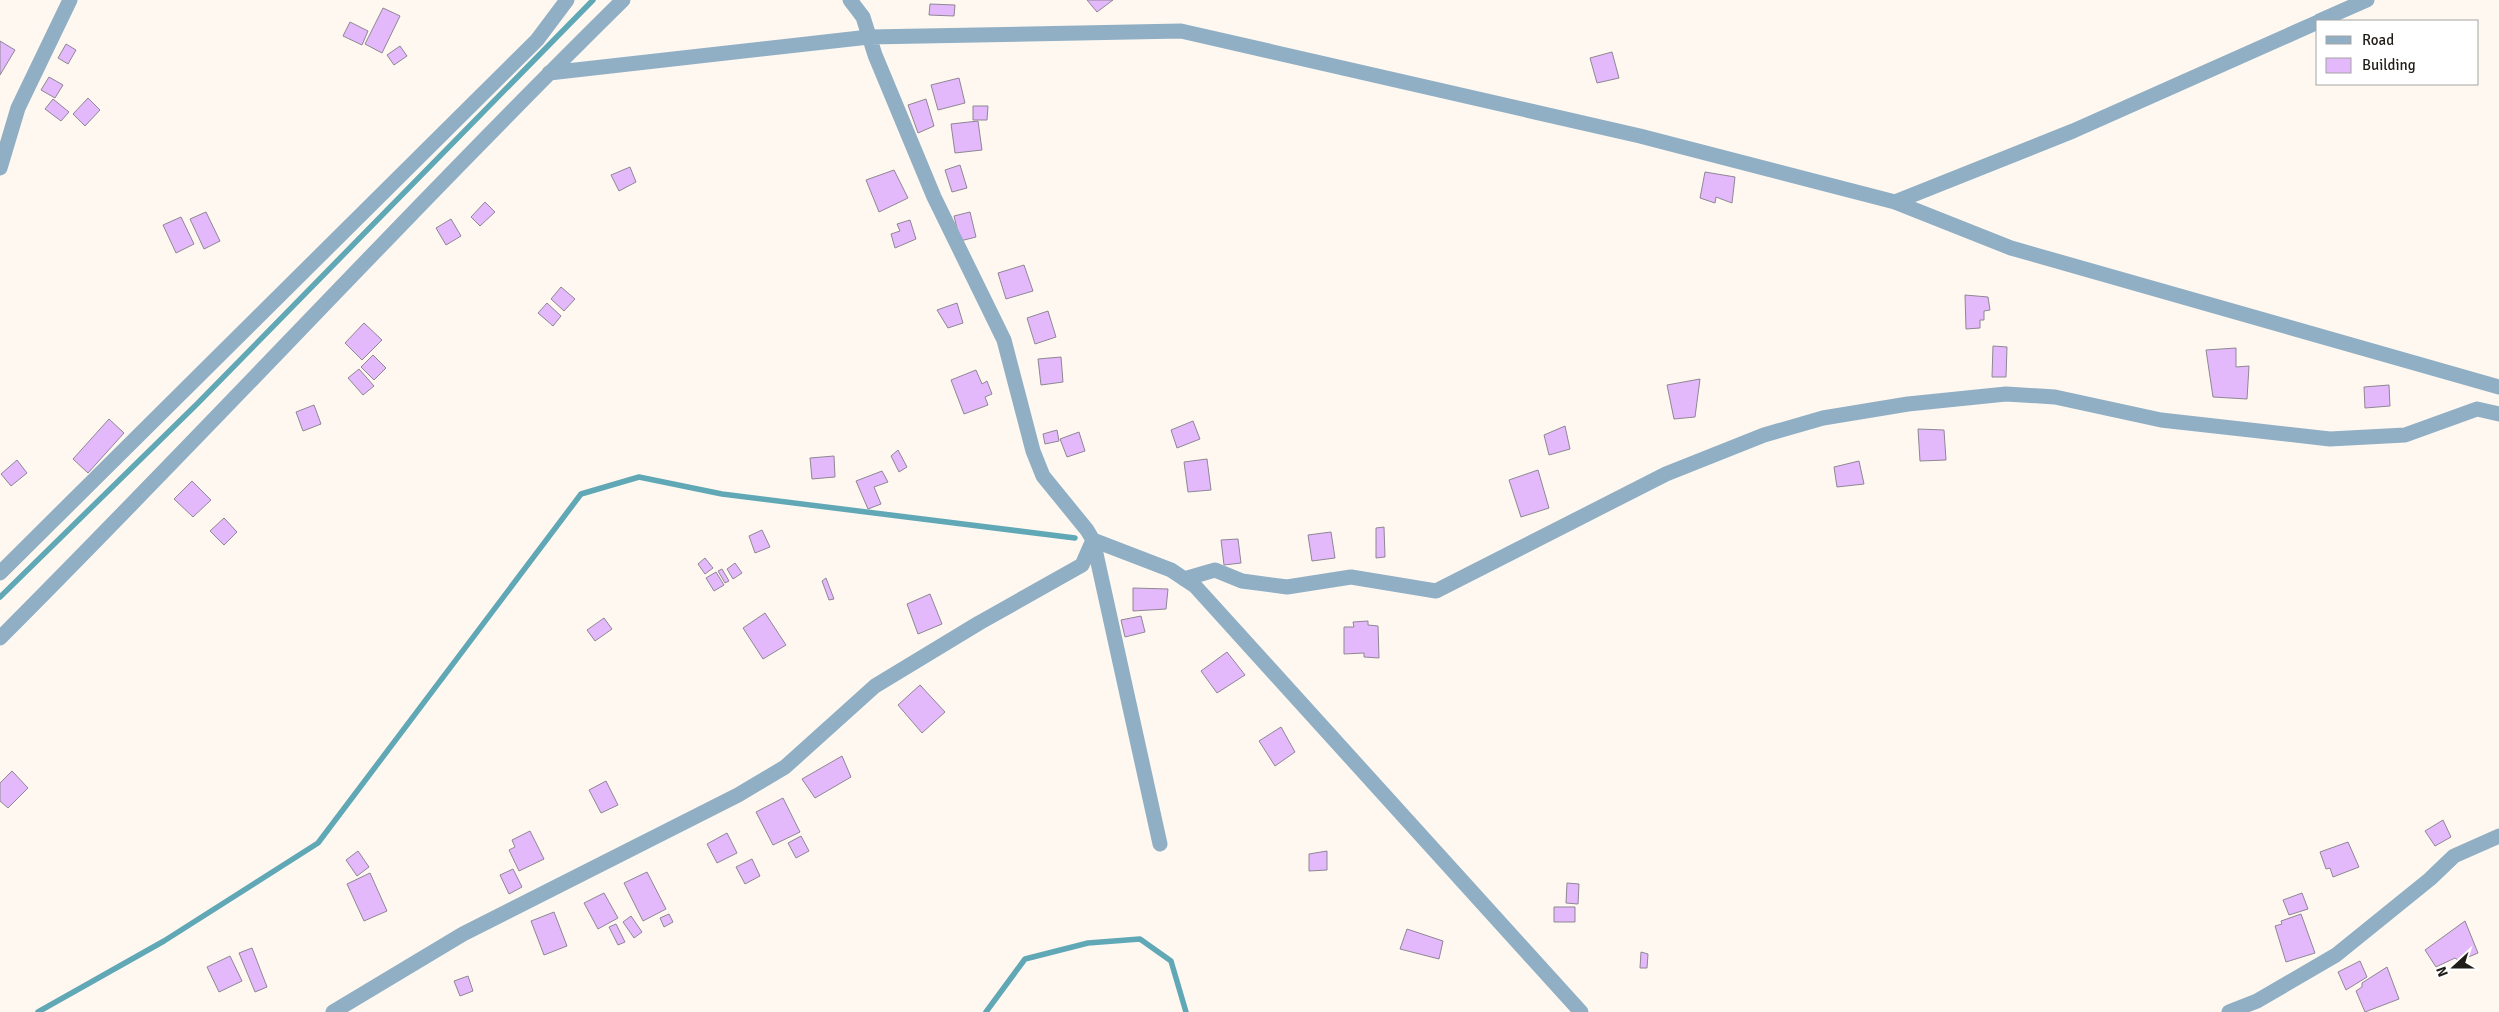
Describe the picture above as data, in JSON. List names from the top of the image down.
{
  "legend": ["Road", "Building"],
  "north": "left"
}
